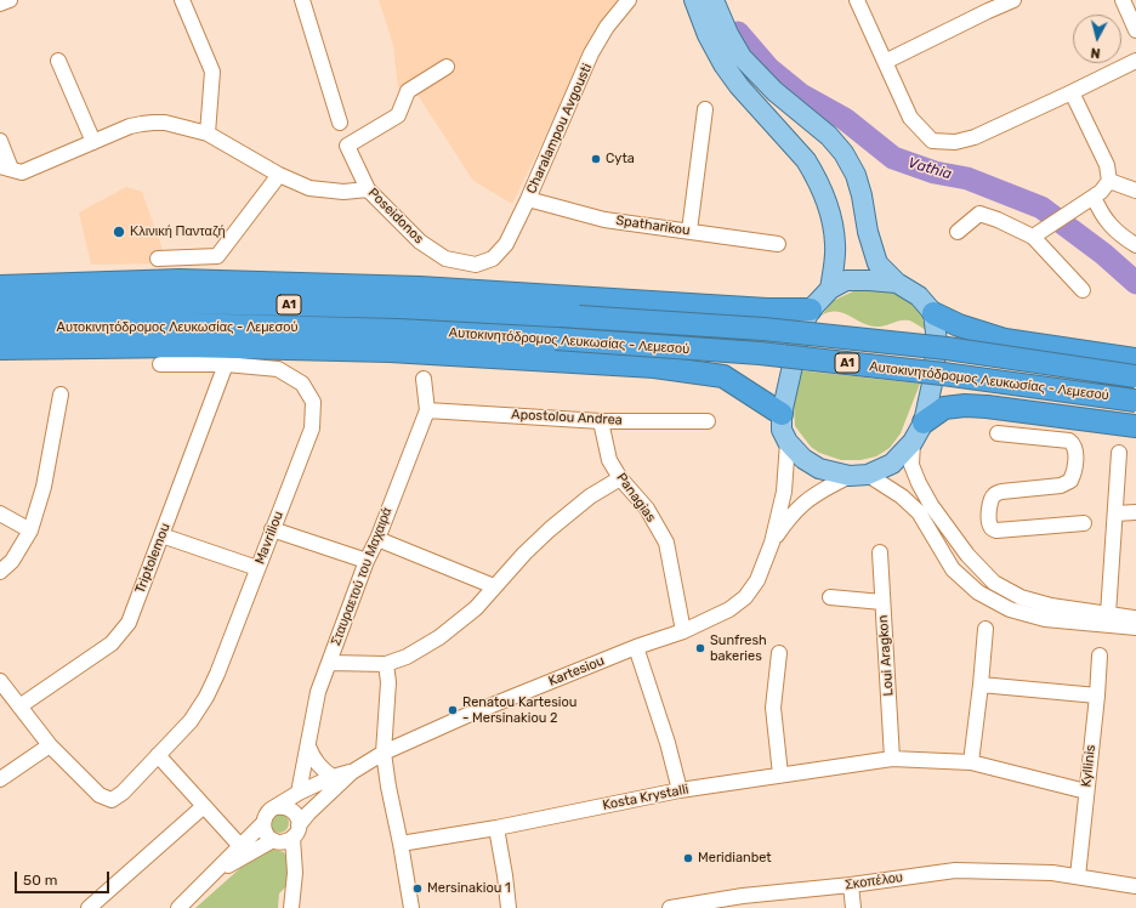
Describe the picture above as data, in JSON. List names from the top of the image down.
{
  "streets": {
    "highway": ["A1", "Αυτοκινητόδρομος Λευκωσίας - Λεμεσού"],
    "street": [
      "Charalampou Avgousti",
      "Poseidonos",
      "Spatharikou",
      "Apostolou Andrea",
      "Panagias",
      "Mavriliou",
      "Triptolemou",
      "Σταυραετού του Μαχαιρά",
      "Loui Aragkon",
      "Kartesiou",
      "Kyllinis",
      "Kosta Krystalli",
      "Σκοπέλου"
    ]
  },
  "crossings": [
    ["Charalampou Avgousti", "Poseidonos"],
    ["Charalampou Avgousti", "Spatharikou"],
    ["Apostolou Andrea", "Panagias"],
    ["Apostolou Andrea", "Σταυραετού του Μαχαιρά"],
    ["Panagias", "Kartesiou"],
    ["Mavriliou", "Triptolemou"],
    ["Σταυραετού του Μαχαιρά", "Kartesiou"],
    ["Loui Aragkon", "Kosta Krystalli"],
    ["Kyllinis", "Kosta Krystalli"],
    ["Kyllinis", "Σκοπέλου"]
  ],
  "water": ["Vathia"],
  "places": [
    "Cyta",
    "Κλινική Πανταζή",
    "Sunfresh bakeries",
    "Renatou Kartesiou - Mersinakiou 2",
    "Meridianbet",
    "Mersinakiou 1"
  ],
  "scale_bar": "50 m",
  "north": "bottom"
}
